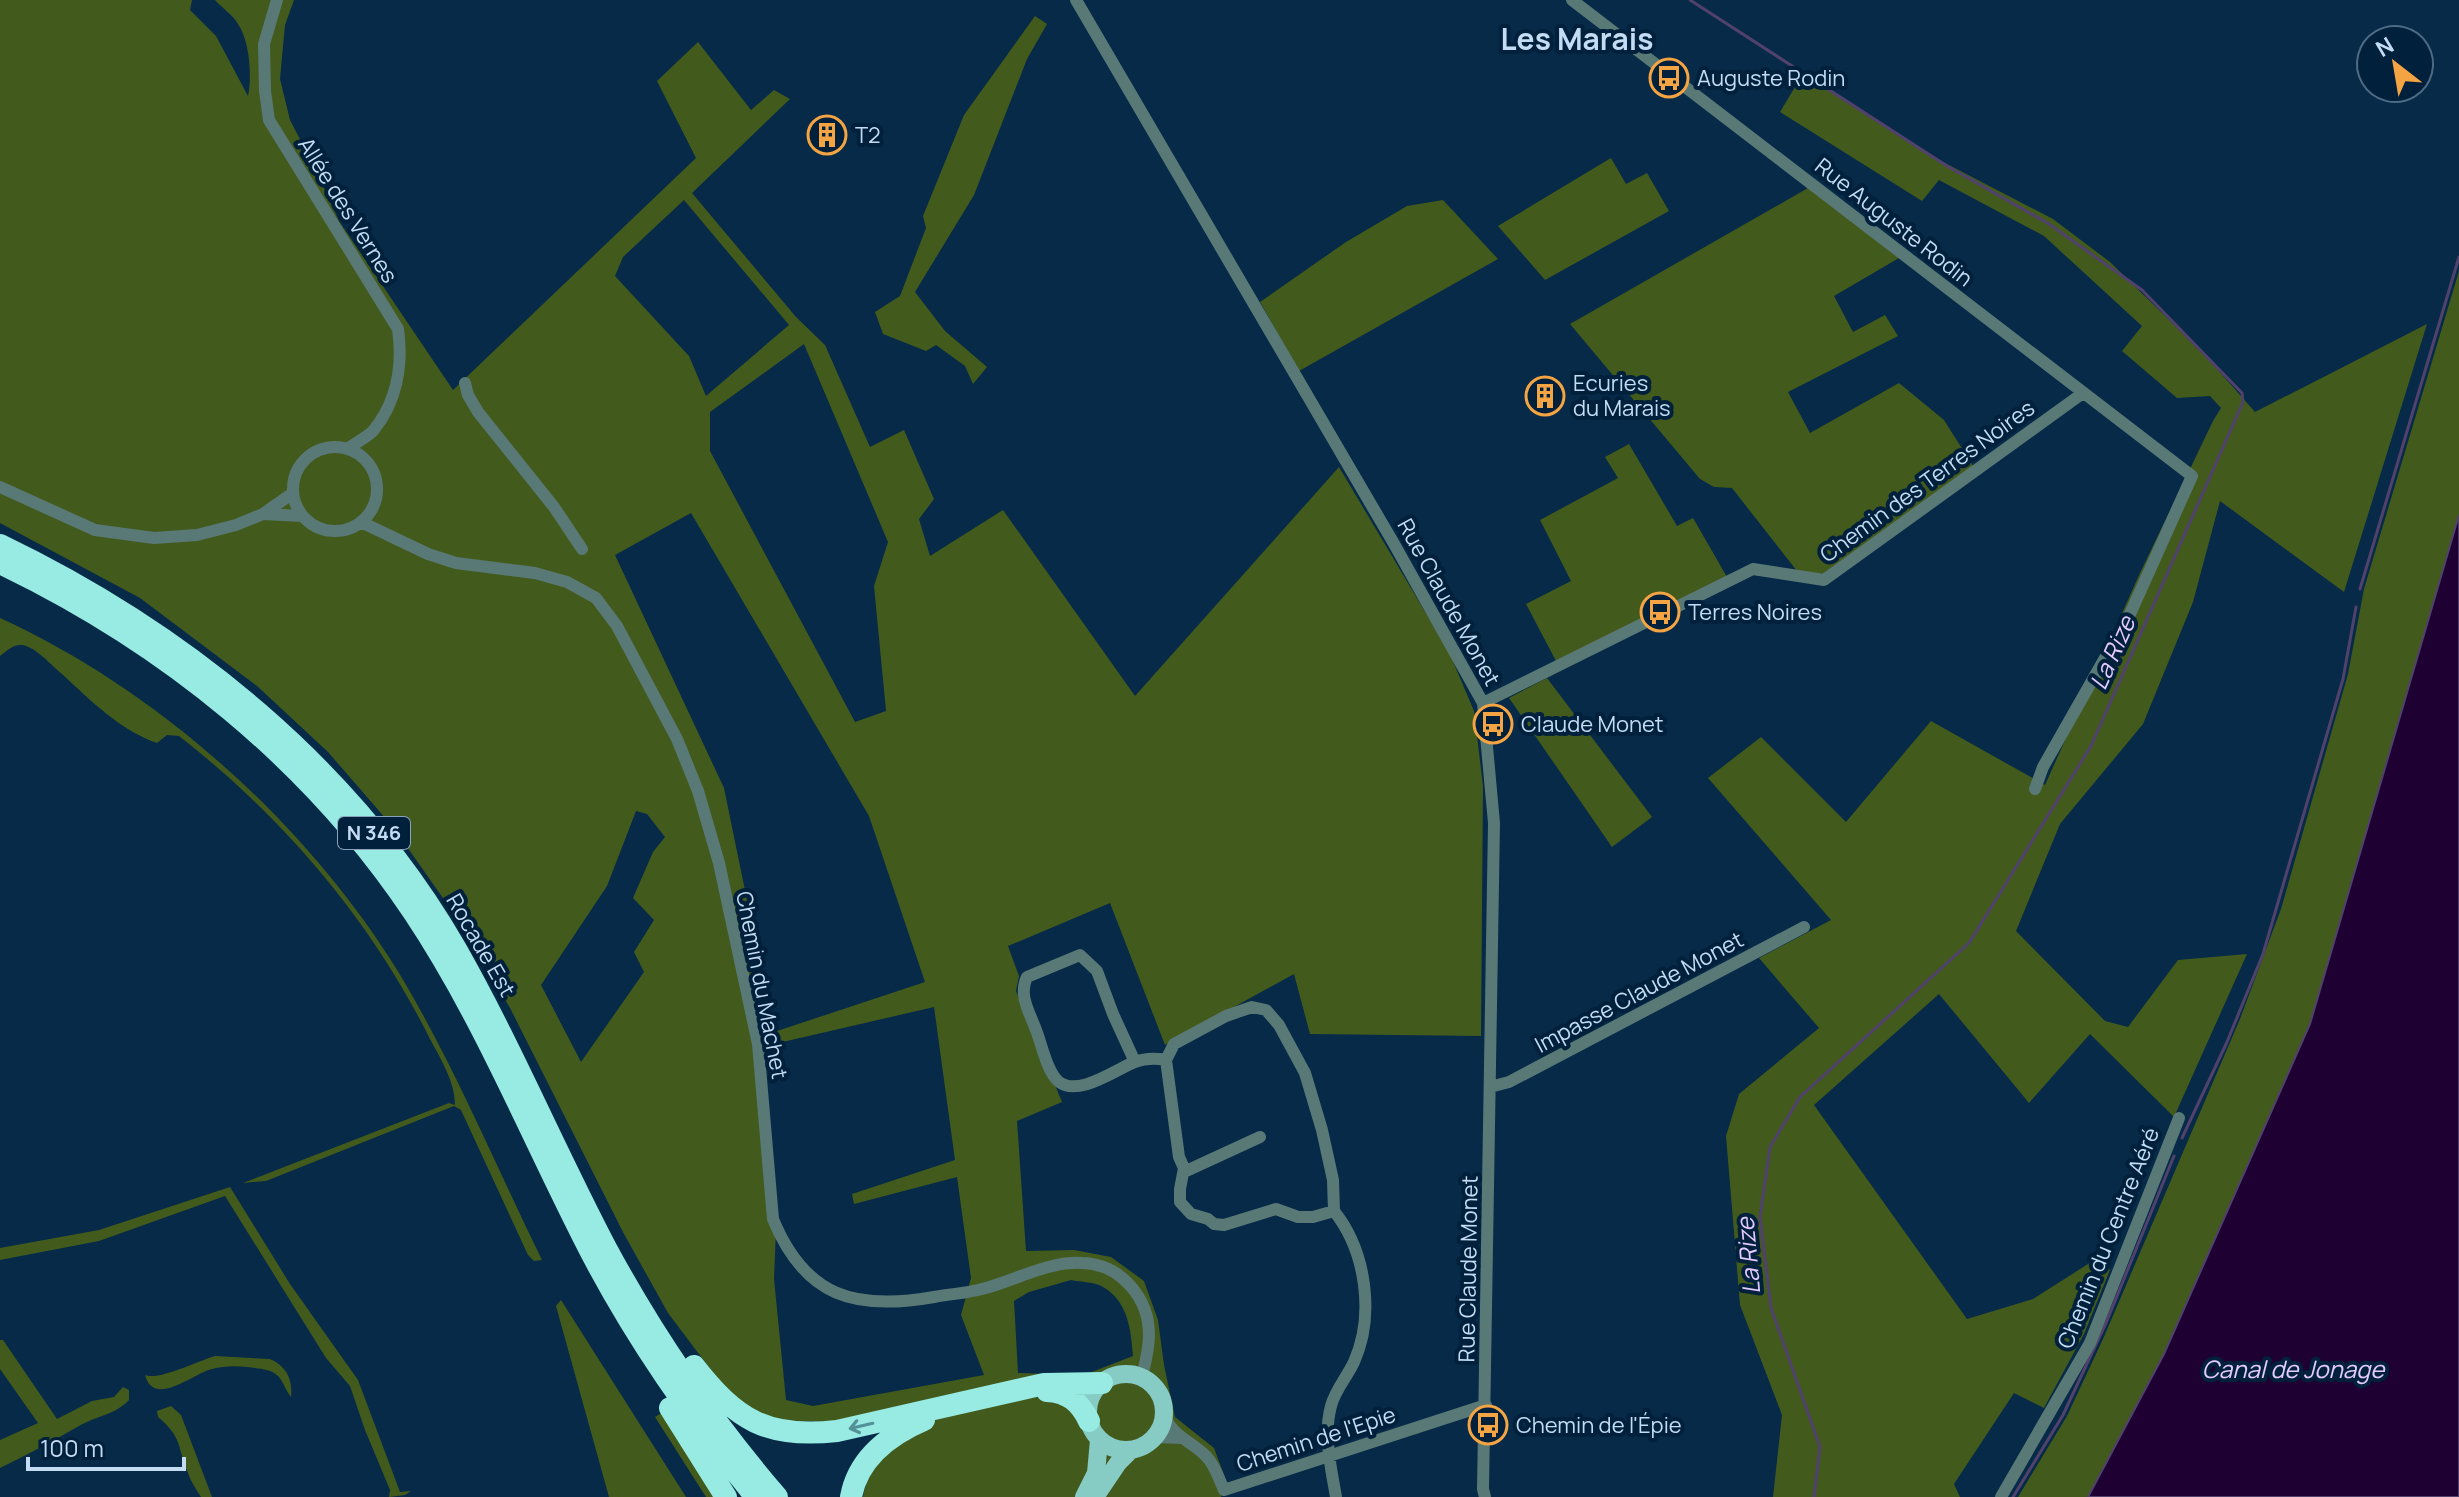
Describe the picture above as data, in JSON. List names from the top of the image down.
{
  "streets": {
    "highway": ["N 346", "Rocade Est"],
    "street": [
      "Allée des Vernes",
      "Rue Auguste Rodin",
      "Chemin des Terres Noires",
      "Rue Claude Monet",
      "Chemin du Machet",
      "Impasse Claude Monet",
      "Chemin du Centre Aéré",
      "Chemin de l'Epie"
    ]
  },
  "crossings": [
    ["Allée des Vernes", "Chemin du Machet"],
    ["Rue Auguste Rodin", "Chemin des Terres Noires"],
    ["Chemin des Terres Noires", "Rue Claude Monet"],
    ["Rue Claude Monet", "Impasse Claude Monet"],
    ["Rue Claude Monet", "Chemin de l'Epie"],
    ["Chemin du Machet", "Chemin de l'Epie"]
  ],
  "districts": ["Les Marais"],
  "water": ["La Rize", "Canal de Jonage"],
  "places": {
    "bus stop": [
      "Auguste Rodin",
      "Terres Noires",
      "Claude Monet",
      "Chemin de l'Épie"
    ],
    "building": ["T2", "Ecuries du Marais"]
  },
  "scale_bar": "100 m",
  "north": "top left"
}
